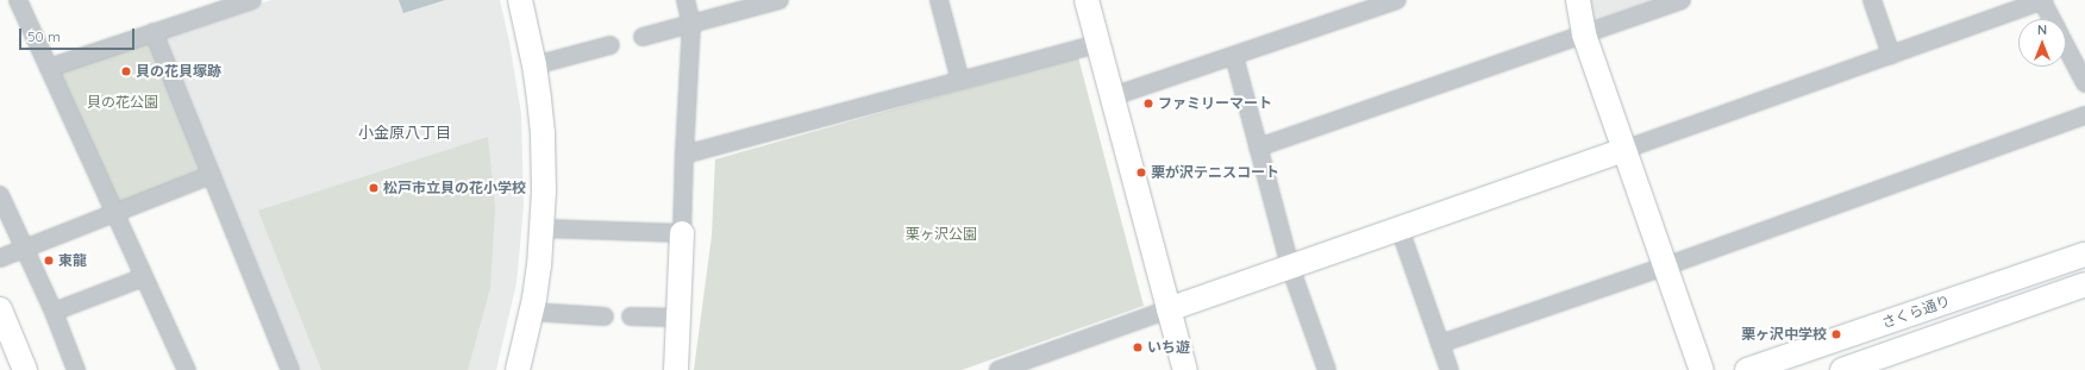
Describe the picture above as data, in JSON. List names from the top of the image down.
{
  "streets": {
    "street": ["さくら通り"]
  },
  "districts": ["小金原八丁目"],
  "parks": ["貝の花公園", "栗ヶ沢公園"],
  "places": [
    "貝の花貝塚跡",
    "ファミリーマート",
    "栗が沢テニスコート",
    "松戸市立貝の花小学校",
    "東龍",
    "栗ヶ沢中学校",
    "いち遊"
  ],
  "scale_bar": "50 m",
  "north": "top"
}
